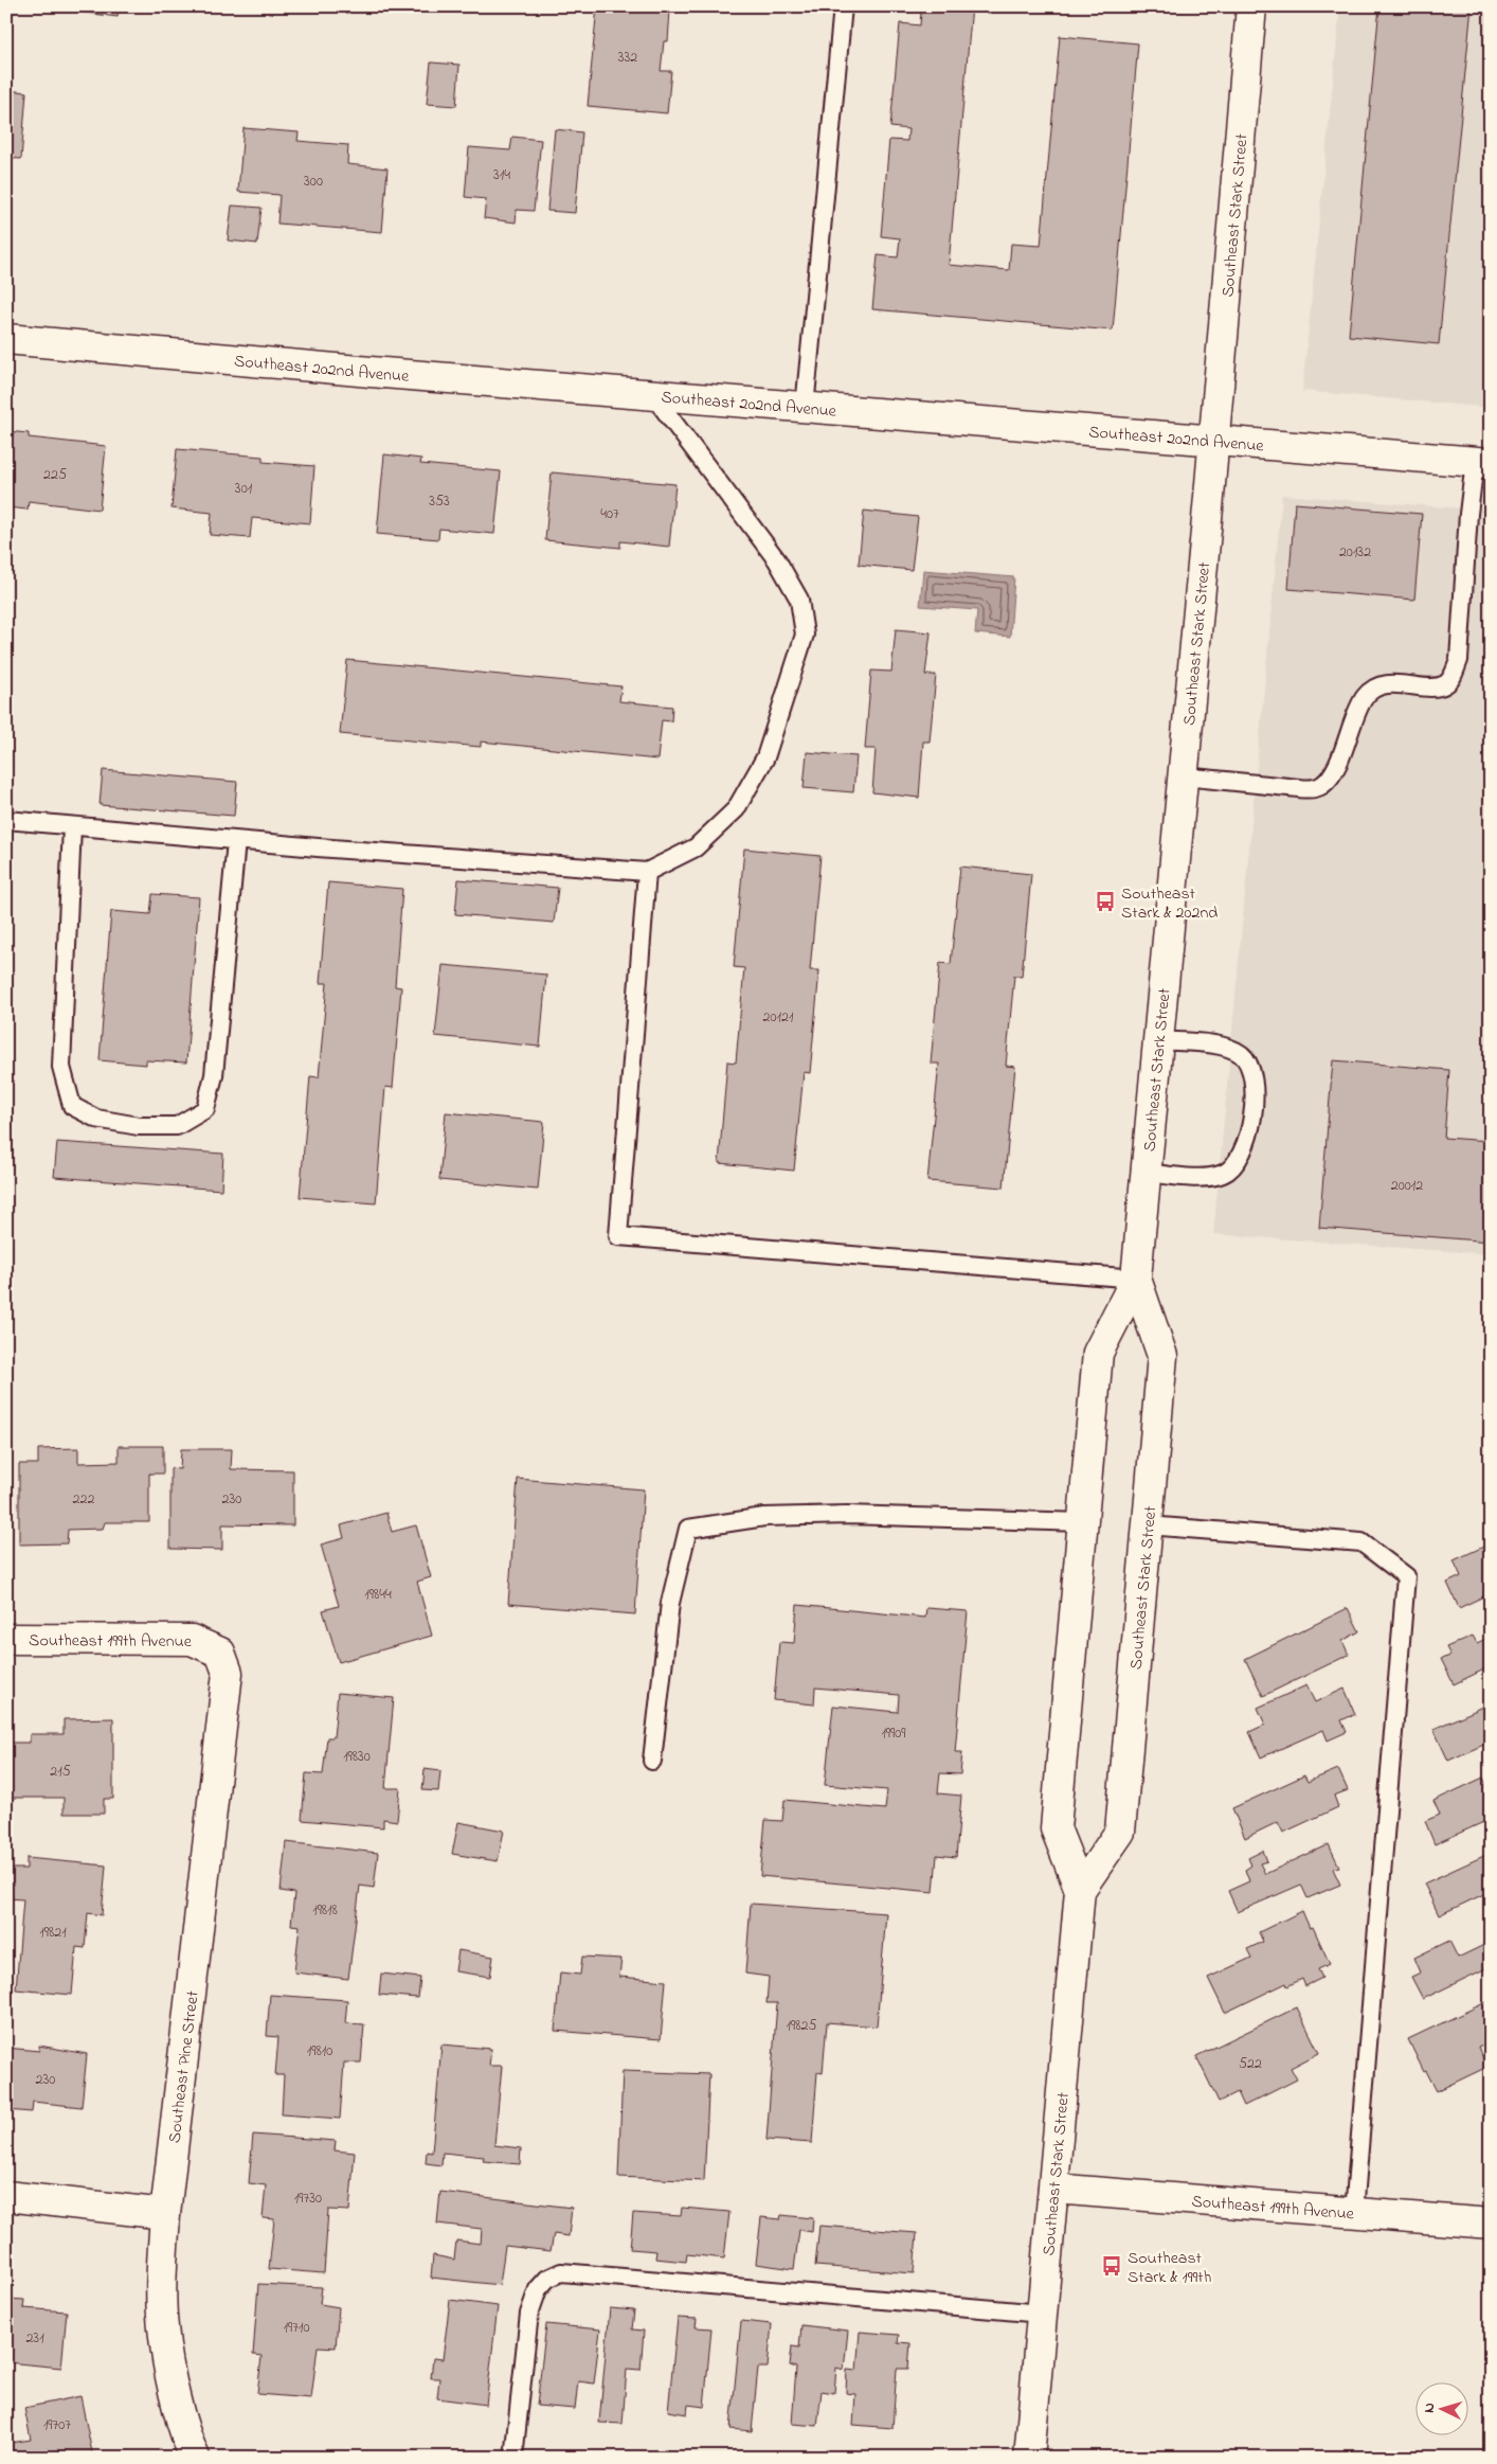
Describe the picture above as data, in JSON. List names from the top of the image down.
{
  "streets": {
    "main road": [
      "Southeast Stark Street",
      "Southeast 202nd Avenue",
      "Southeast 199th Avenue",
      "Southeast Pine Street"
    ]
  },
  "crossings": [
    ["Southeast Stark Street", "Southeast 202nd Avenue"],
    ["Southeast Stark Street", "Southeast 199th Avenue"],
    ["Southeast 199th Avenue", "Southeast Pine Street"]
  ],
  "places": {
    "bus stop": ["Southeast Stark & 202nd", "Southeast Stark & 199th"]
  },
  "house_numbers": [
    "332",
    "314",
    "300",
    "225",
    "301",
    "353",
    "407",
    "20132",
    "20121",
    "20012",
    "222",
    "230",
    "19844",
    "19909",
    "19830",
    "215",
    "19818",
    "19821",
    "19825",
    "19810",
    "522",
    "230",
    "19730",
    "19710",
    "231",
    "19707"
  ],
  "north": "left"
}
